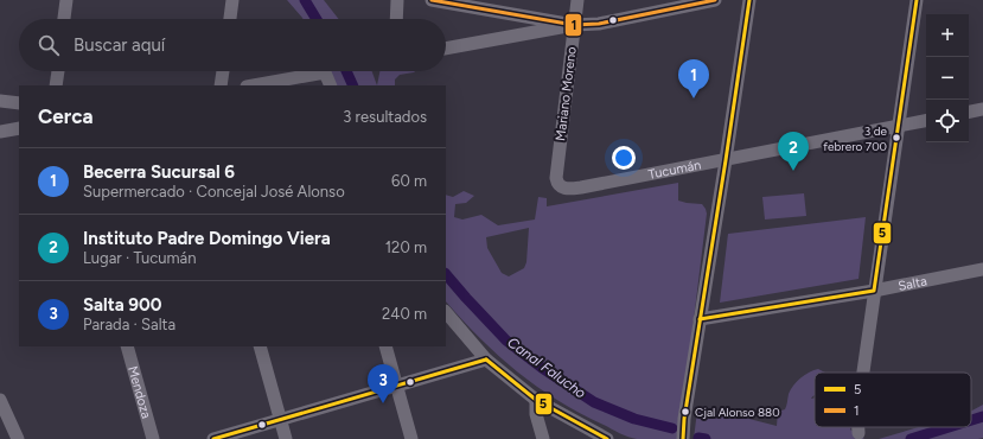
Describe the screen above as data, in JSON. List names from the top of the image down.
{
  "streets": {
    "street": [
      "Mariano Moreno",
      "Tucumán",
      "Salta",
      "Mendoza"
    ]
  },
  "crossings": [
    ["Mariano Moreno", "Tucumán"]
  ],
  "water": ["Canal Falucho"],
  "places": ["3 de febrero 700", "Cjal Alonso 880"],
  "lines": ["transit line 5", "transit line 1"],
  "legend": ["5", "1"],
  "page": {
    "map_buttons": ["+", "−"],
    "search": "Buscar aquí",
    "pins": ["1", "2", "3"],
    "heading": ["Cerca", "3 resultados"],
    "list": [
      {
        "mark": "1",
        "name": "Becerra Sucursal 6",
        "note": "Supermercado · Concejal José Alonso",
        "value": "60 m"
      },
      {
        "mark": "2",
        "name": "Instituto Padre Domingo Viera",
        "note": "Lugar · Tucumán",
        "value": "120 m"
      },
      {
        "mark": "3",
        "name": "Salta 900",
        "note": "Parada · Salta",
        "value": "240 m"
      }
    ]
  }
}
